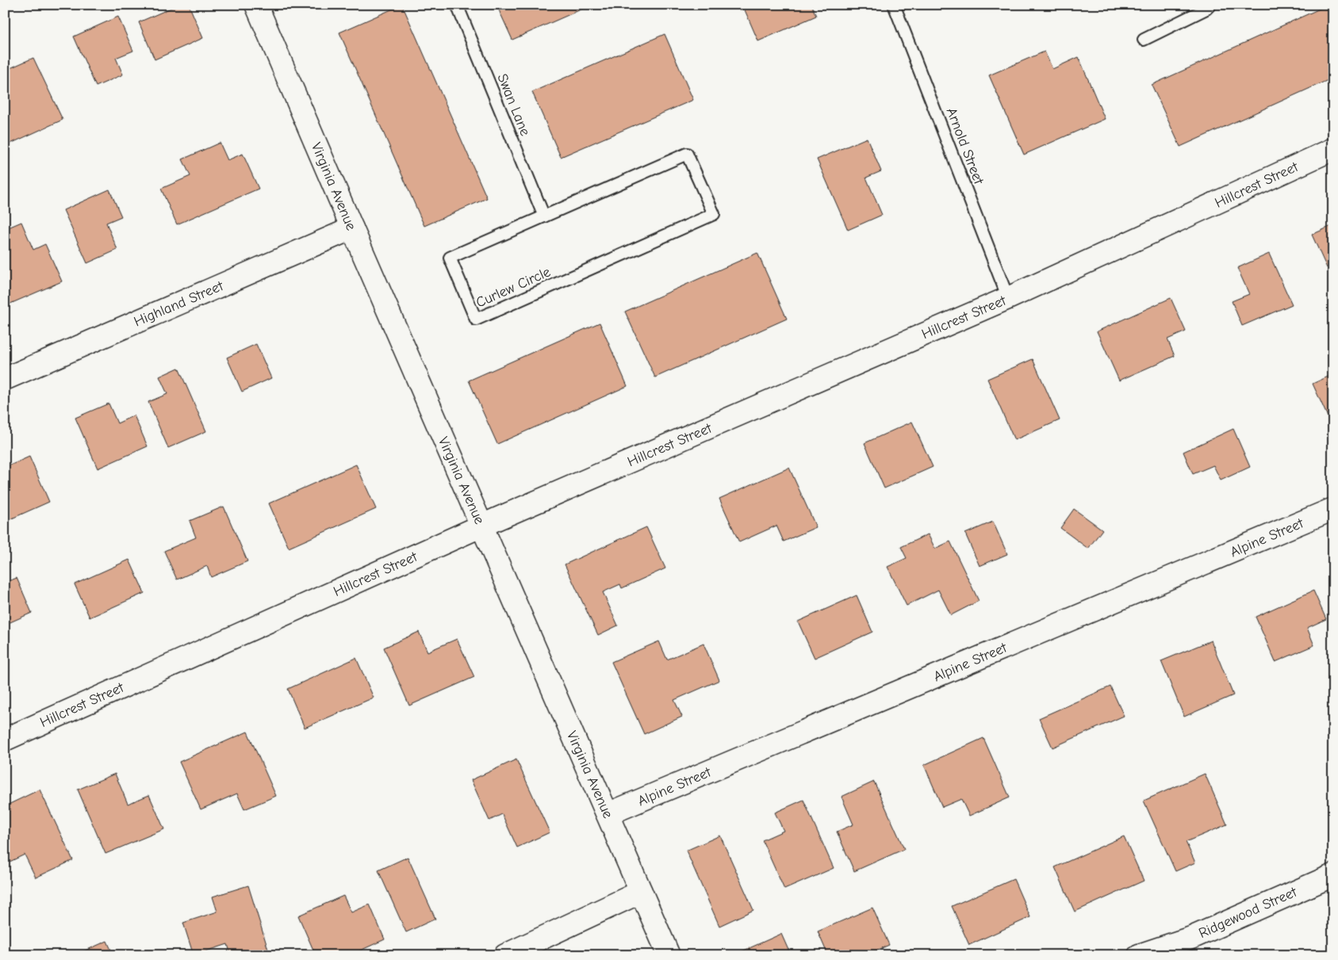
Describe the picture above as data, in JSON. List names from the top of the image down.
{
  "streets": {
    "street": [
      "Hillcrest Street",
      "Virginia Avenue",
      "Highland Street",
      "Alpine Street",
      "Ridgewood Street"
    ],
    "lane": ["Swan Lane", "Arnold Street", "Curlew Circle"]
  },
  "crossings": [
    ["Swan Lane", "Curlew Circle"],
    ["Arnold Street", "Hillcrest Street"],
    ["Hillcrest Street", "Virginia Avenue"],
    ["Virginia Avenue", "Highland Street"],
    ["Virginia Avenue", "Alpine Street"]
  ]
}
